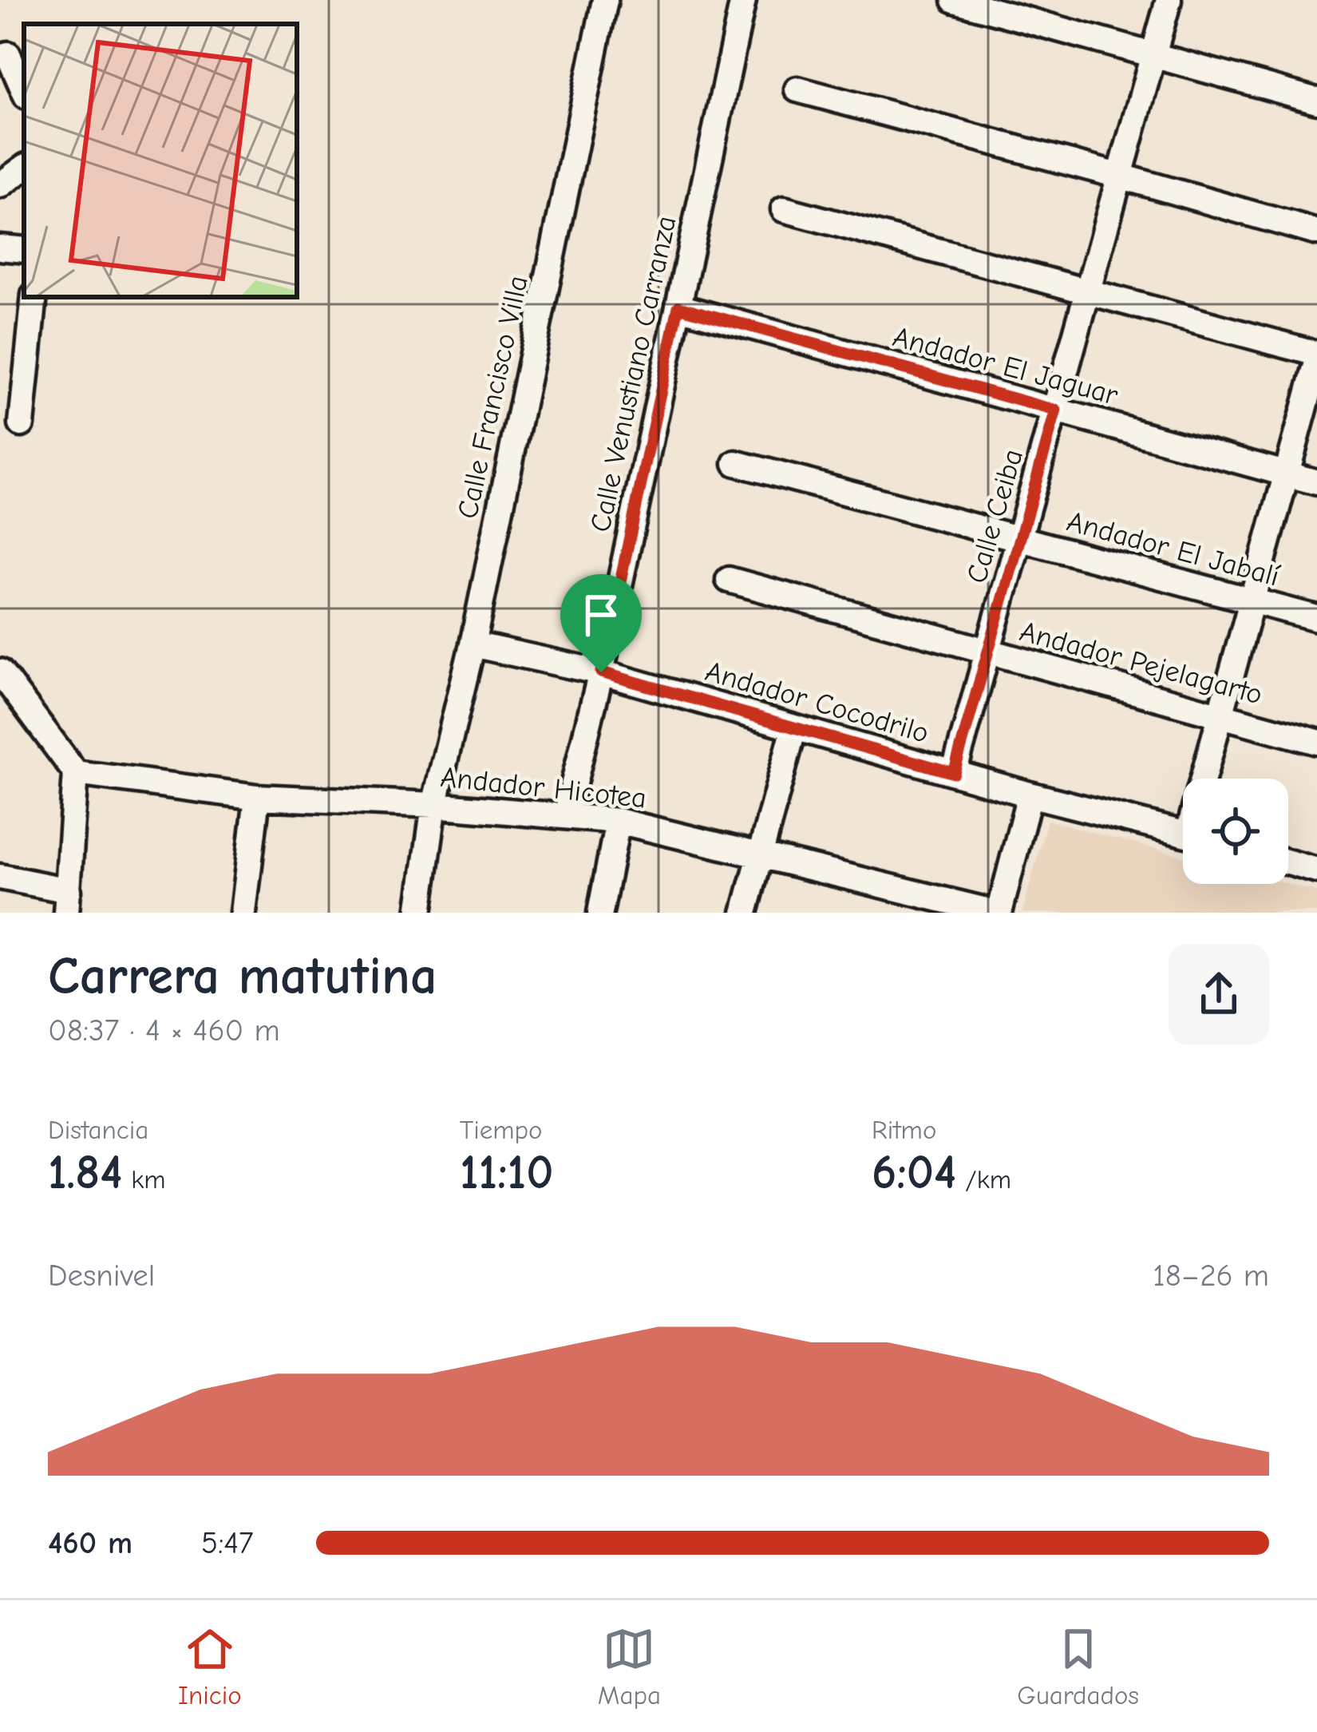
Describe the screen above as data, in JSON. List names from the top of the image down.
{
  "streets": {
    "street": [
      "Andador El Jaguar",
      "Calle Venustiano Carranza",
      "Calle Francisco Villa",
      "Calle Ceiba",
      "Andador El Jabalí",
      "Andador Pejelagarto",
      "Andador Cocodrilo",
      "Andador Hicotea"
    ]
  },
  "crossings": [
    ["Andador El Jaguar", "Calle Venustiano Carranza"],
    ["Andador El Jaguar", "Calle Ceiba"],
    ["Calle Venustiano Carranza", "Andador Cocodrilo"],
    ["Calle Venustiano Carranza", "Andador Hicotea"],
    ["Calle Francisco Villa", "Andador Cocodrilo"],
    ["Calle Francisco Villa", "Andador Hicotea"],
    ["Calle Ceiba", "Andador El Jabalí"],
    ["Calle Ceiba", "Andador Pejelagarto"],
    ["Calle Ceiba", "Andador Cocodrilo"]
  ],
  "page": {
    "heading": ["Carrera matutina", "08:37 · 4 × 460 m"],
    "stats": [
      ["Distancia", "1.84 km"],
      ["Tiempo", "11:10"],
      ["Ritmo", "6:04 /km"]
    ],
    "chart": ["Desnivel", "18–26 m"],
    "list": [
      {
        "name": "460 m",
        "note": "5:47"
      }
    ],
    "tabs": ["Inicio", "Mapa", "Guardados"]
  }
}
